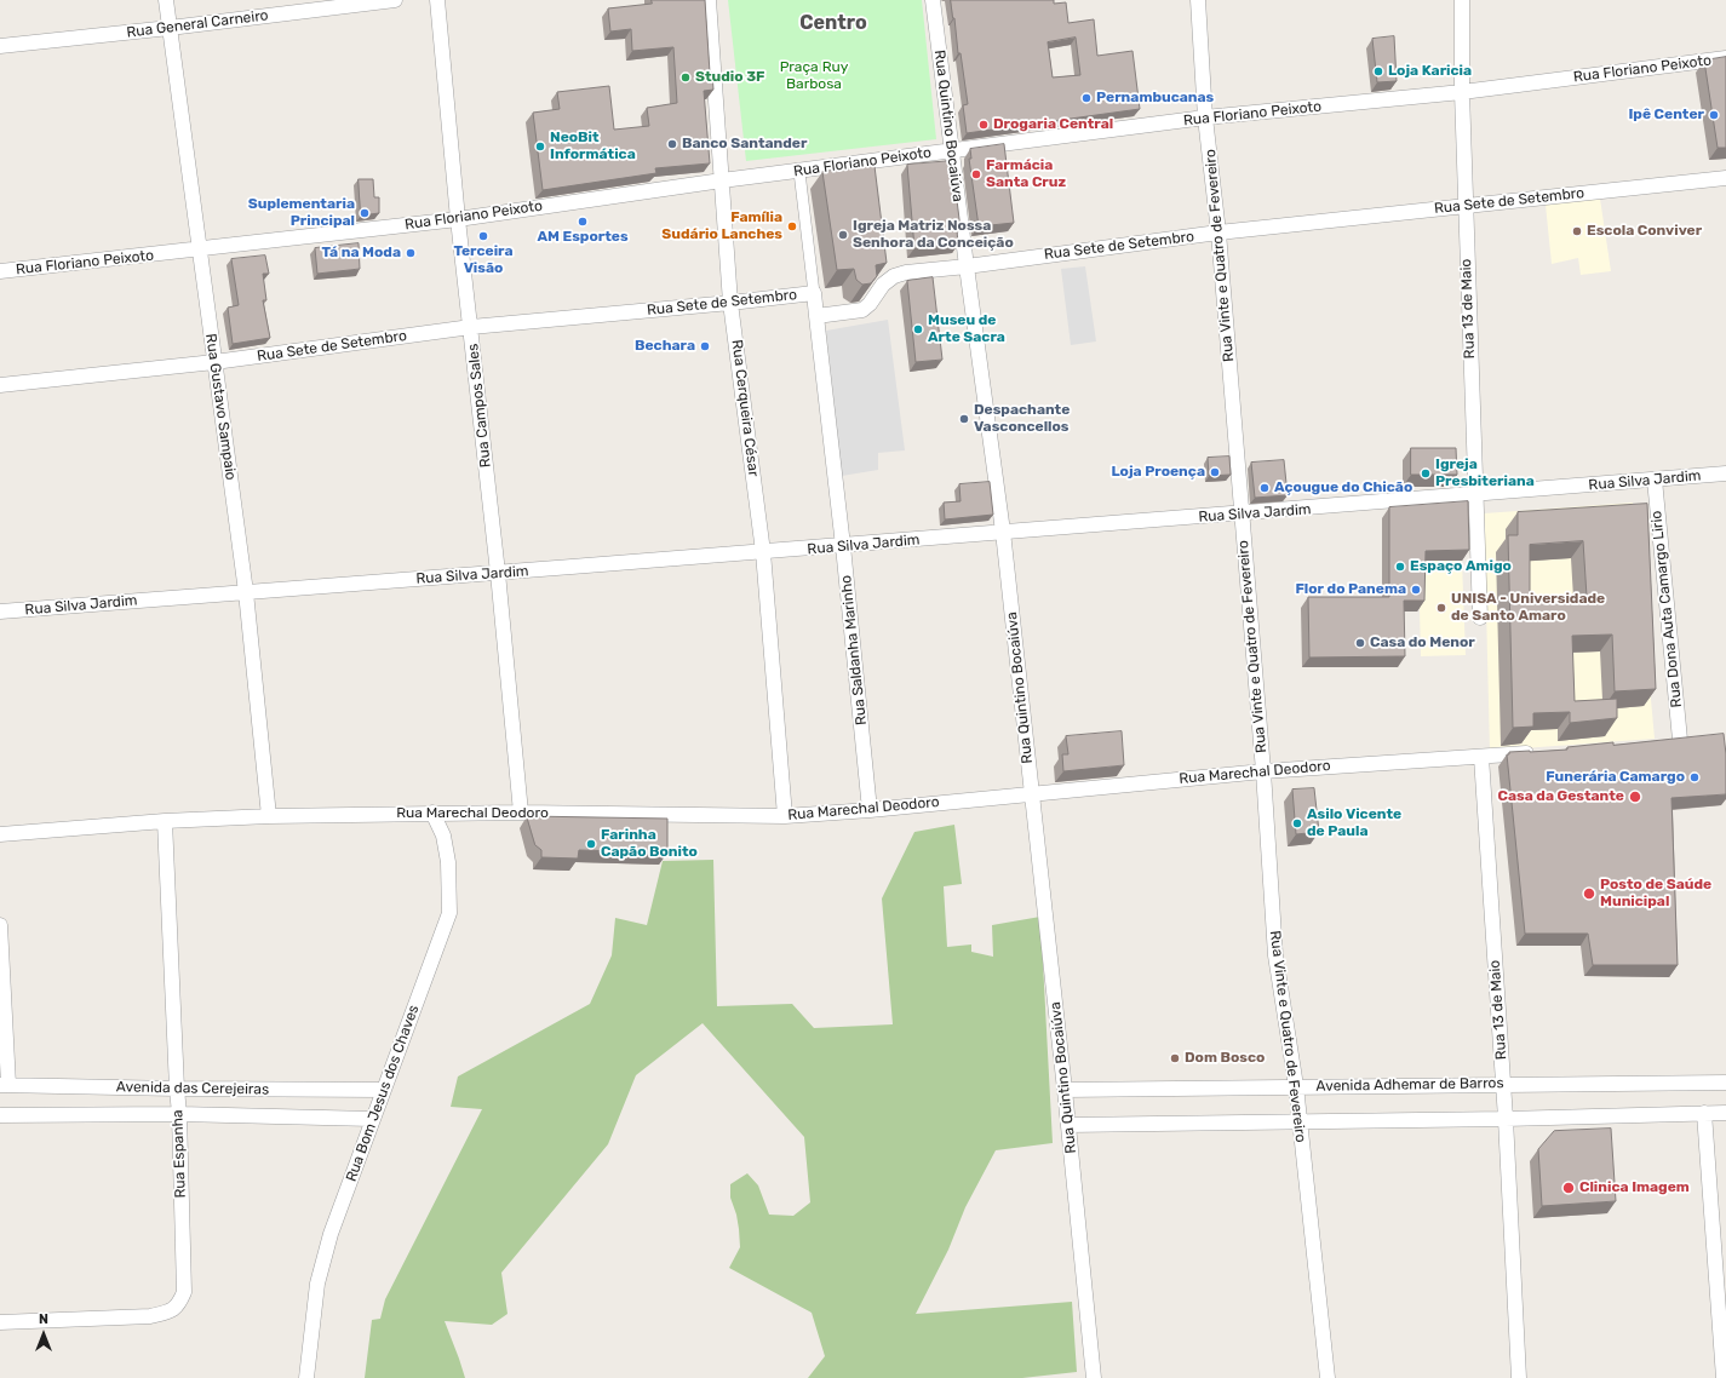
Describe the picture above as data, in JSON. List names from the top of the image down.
{
  "streets": {
    "street": [
      "Rua General Carneiro",
      "Rua Floriano Peixoto",
      "Rua Quintino Bocaiúva",
      "Rua Sete de Setembro",
      "Rua Vinte e Quatro de Fevereiro",
      "Rua 13 de Maio",
      "Rua Campos Sales",
      "Rua Gustavo Sampaio",
      "Rua Cerqueira César",
      "Rua Silva Jardim",
      "Rua Dona Auta Camargo Lirio",
      "Rua Saldanha Marinho",
      "Rua Marechal Deodoro",
      "Avenida Adhemar de Barros",
      "Avenida das Cerejeiras",
      "Rua Bom Jesus dos Chaves",
      "Rua Espanha"
    ]
  },
  "crossings": [
    ["Rua General Carneiro", "Rua Gustavo Sampaio"],
    ["Rua Floriano Peixoto", "Rua Quintino Bocaiúva"],
    ["Rua Floriano Peixoto", "Rua Vinte e Quatro de Fevereiro"],
    ["Rua Floriano Peixoto", "Rua 13 de Maio"],
    ["Rua Floriano Peixoto", "Rua Campos Sales"],
    ["Rua Floriano Peixoto", "Rua Gustavo Sampaio"],
    ["Rua Floriano Peixoto", "Rua Cerqueira César"],
    ["Rua Quintino Bocaiúva", "Rua Sete de Setembro"],
    ["Rua Quintino Bocaiúva", "Rua Silva Jardim"],
    ["Rua Quintino Bocaiúva", "Rua Marechal Deodoro"],
    ["Rua Quintino Bocaiúva", "Avenida Adhemar de Barros"],
    ["Rua Sete de Setembro", "Rua Vinte e Quatro de Fevereiro"],
    ["Rua Sete de Setembro", "Rua 13 de Maio"],
    ["Rua Sete de Setembro", "Rua Campos Sales"],
    ["Rua Sete de Setembro", "Rua Gustavo Sampaio"],
    ["Rua Sete de Setembro", "Rua Cerqueira César"],
    ["Rua Sete de Setembro", "Rua Saldanha Marinho"],
    ["Rua Vinte e Quatro de Fevereiro", "Rua Silva Jardim"],
    ["Rua Vinte e Quatro de Fevereiro", "Rua Marechal Deodoro"],
    ["Rua Vinte e Quatro de Fevereiro", "Avenida Adhemar de Barros"],
    ["Rua 13 de Maio", "Rua Silva Jardim"],
    ["Rua 13 de Maio", "Rua Marechal Deodoro"],
    ["Rua 13 de Maio", "Avenida Adhemar de Barros"],
    ["Rua Campos Sales", "Rua Silva Jardim"],
    ["Rua Campos Sales", "Rua Marechal Deodoro"],
    ["Rua Gustavo Sampaio", "Rua Silva Jardim"],
    ["Rua Gustavo Sampaio", "Rua Marechal Deodoro"],
    ["Rua Cerqueira César", "Rua Silva Jardim"],
    ["Rua Cerqueira César", "Rua Marechal Deodoro"],
    ["Rua Silva Jardim", "Rua Dona Auta Camargo Lirio"],
    ["Rua Silva Jardim", "Rua Saldanha Marinho"],
    ["Rua Saldanha Marinho", "Rua Marechal Deodoro"],
    ["Rua Marechal Deodoro", "Rua Bom Jesus dos Chaves"],
    ["Rua Marechal Deodoro", "Rua Espanha"],
    ["Avenida das Cerejeiras", "Rua Bom Jesus dos Chaves"],
    ["Avenida das Cerejeiras", "Rua Espanha"]
  ],
  "districts": ["Centro"],
  "parks": ["Praça Ruy Barbosa"],
  "places": [
    "Loja Karicia",
    "Studio 3F",
    "Pernambucanas",
    "Ipê Center",
    "Drogaria Central",
    "Banco Santander",
    "NeoBit Informática",
    "Farmácia Santa Cruz",
    "Suplementaria Principal",
    "AM Esportes",
    "Família Sudário Lanches",
    "Escola Conviver",
    "Igreja Matriz Nossa Senhora da Conceição",
    "Terceira Visão",
    "Tá na Moda",
    "Museu de Arte Sacra",
    "Bechara",
    "Despachante Vasconcellos",
    "Loja Proença",
    "Igreja Presbiteriana",
    "Açougue do Chicão",
    "Espaço Amigo",
    "Flor do Panema",
    "UNISA - Universidade de Santo Amaro",
    "Casa do Menor",
    "Funerária Camargo",
    "Casa da Gestante",
    "Asilo Vicente de Paula",
    "Farinha Capão Bonito",
    "Posto de Saúde Municipal",
    "Dom Bosco",
    "Clinica Imagem"
  ],
  "north": "top"
}
